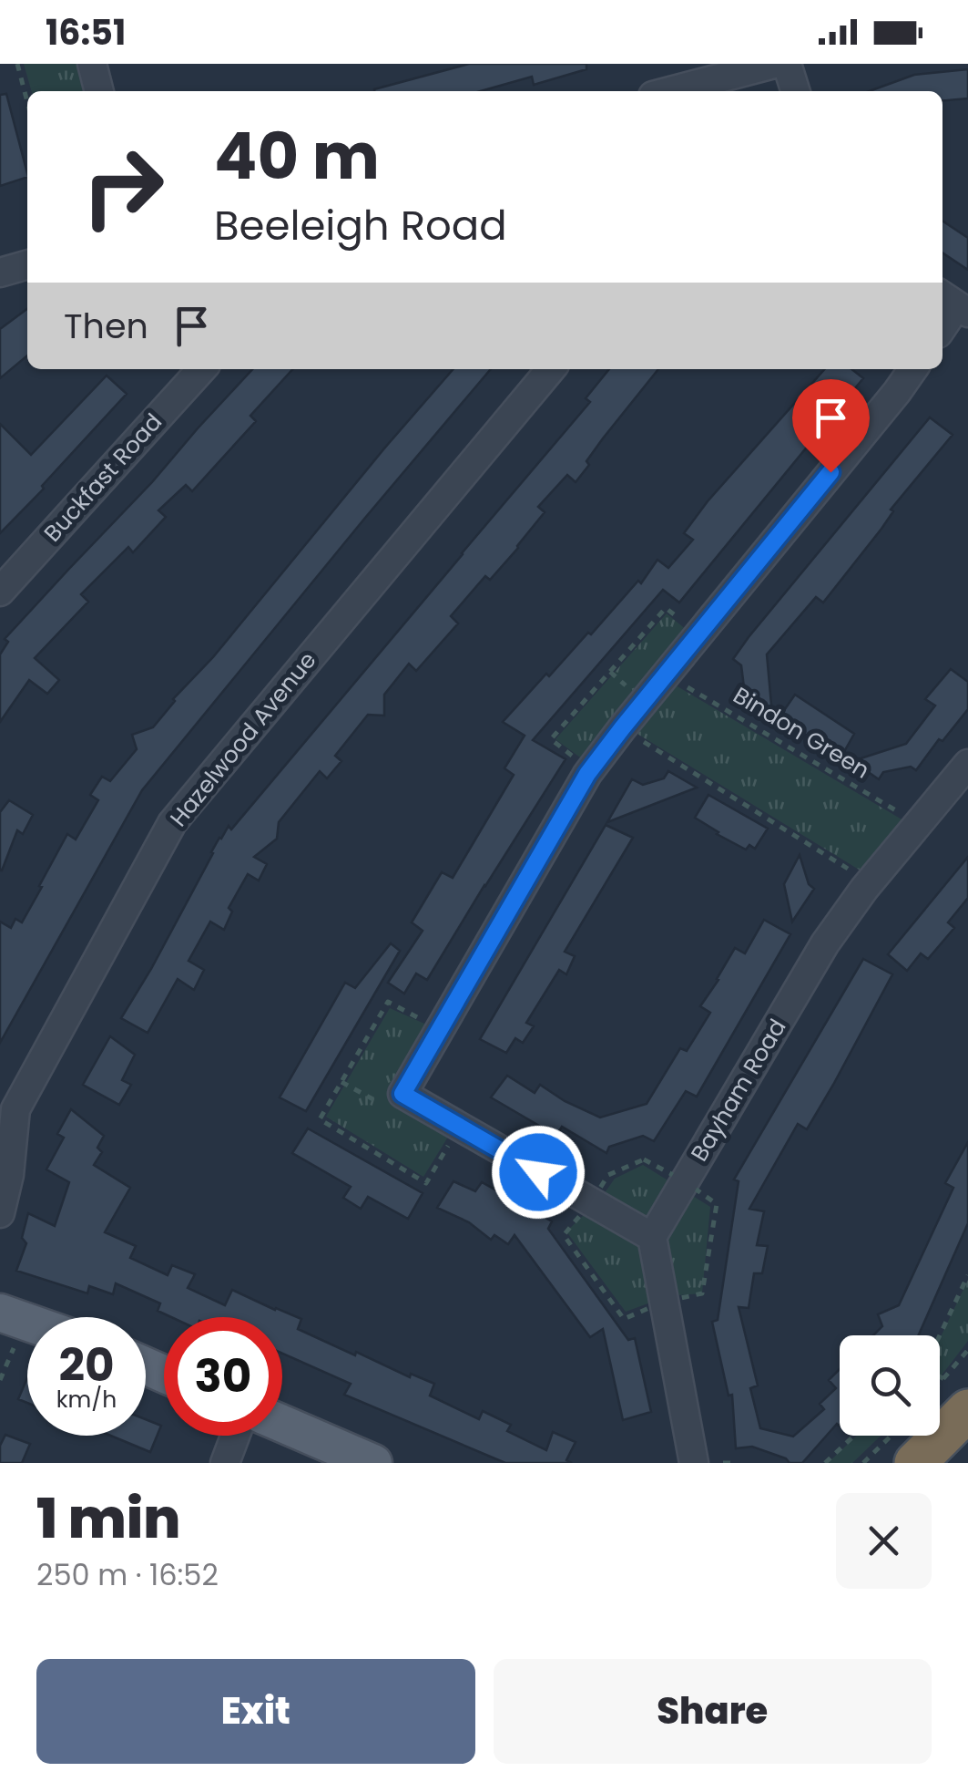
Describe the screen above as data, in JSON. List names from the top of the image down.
{
  "streets": {
    "street": ["Buckfast Road", "Hazelwood Avenue", "Bayham Road"],
    "path": ["Bindon Green"]
  },
  "crossings": [
    ["Bindon Green", "Bayham Road"]
  ],
  "page": {
    "status": "16:51",
    "turn": ["40 m", "Beeleigh Road"],
    "then": "Then",
    "speed": "20 km/h",
    "limit": "30",
    "heading": ["1 min", "250 m · 16:52"],
    "buttons": ["Exit", "Share"]
  }
}
